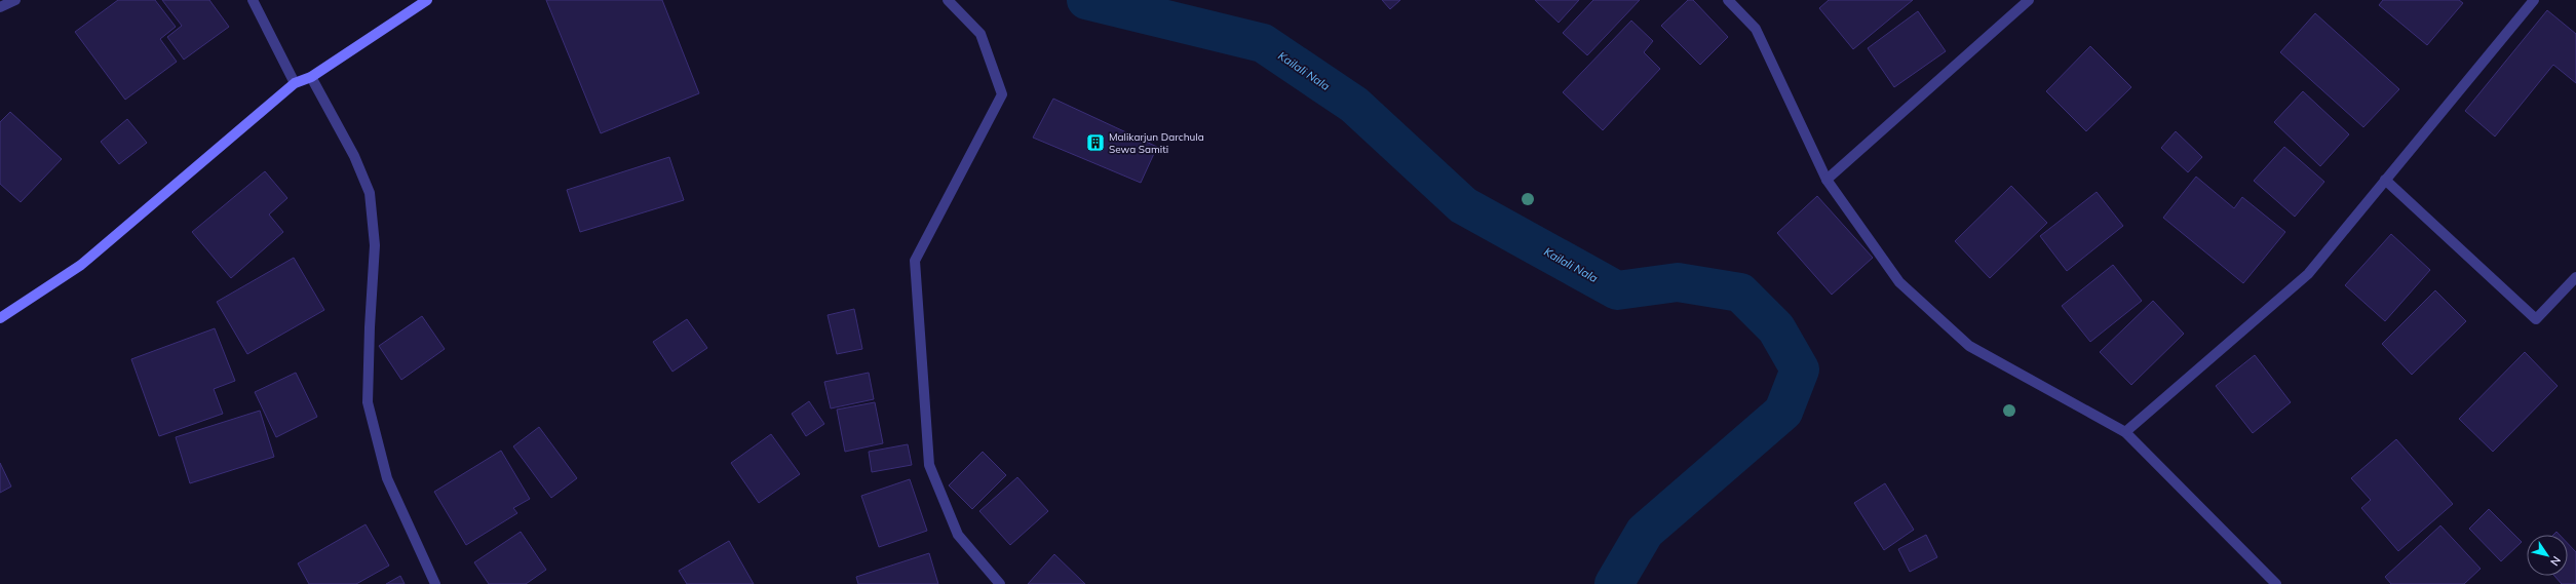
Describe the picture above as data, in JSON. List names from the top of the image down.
{
  "water": ["Kailali Nala"],
  "places": {
    "building": ["Malikarjun Darchula Sewa Samiti"]
  },
  "north": "bottom right"
}
